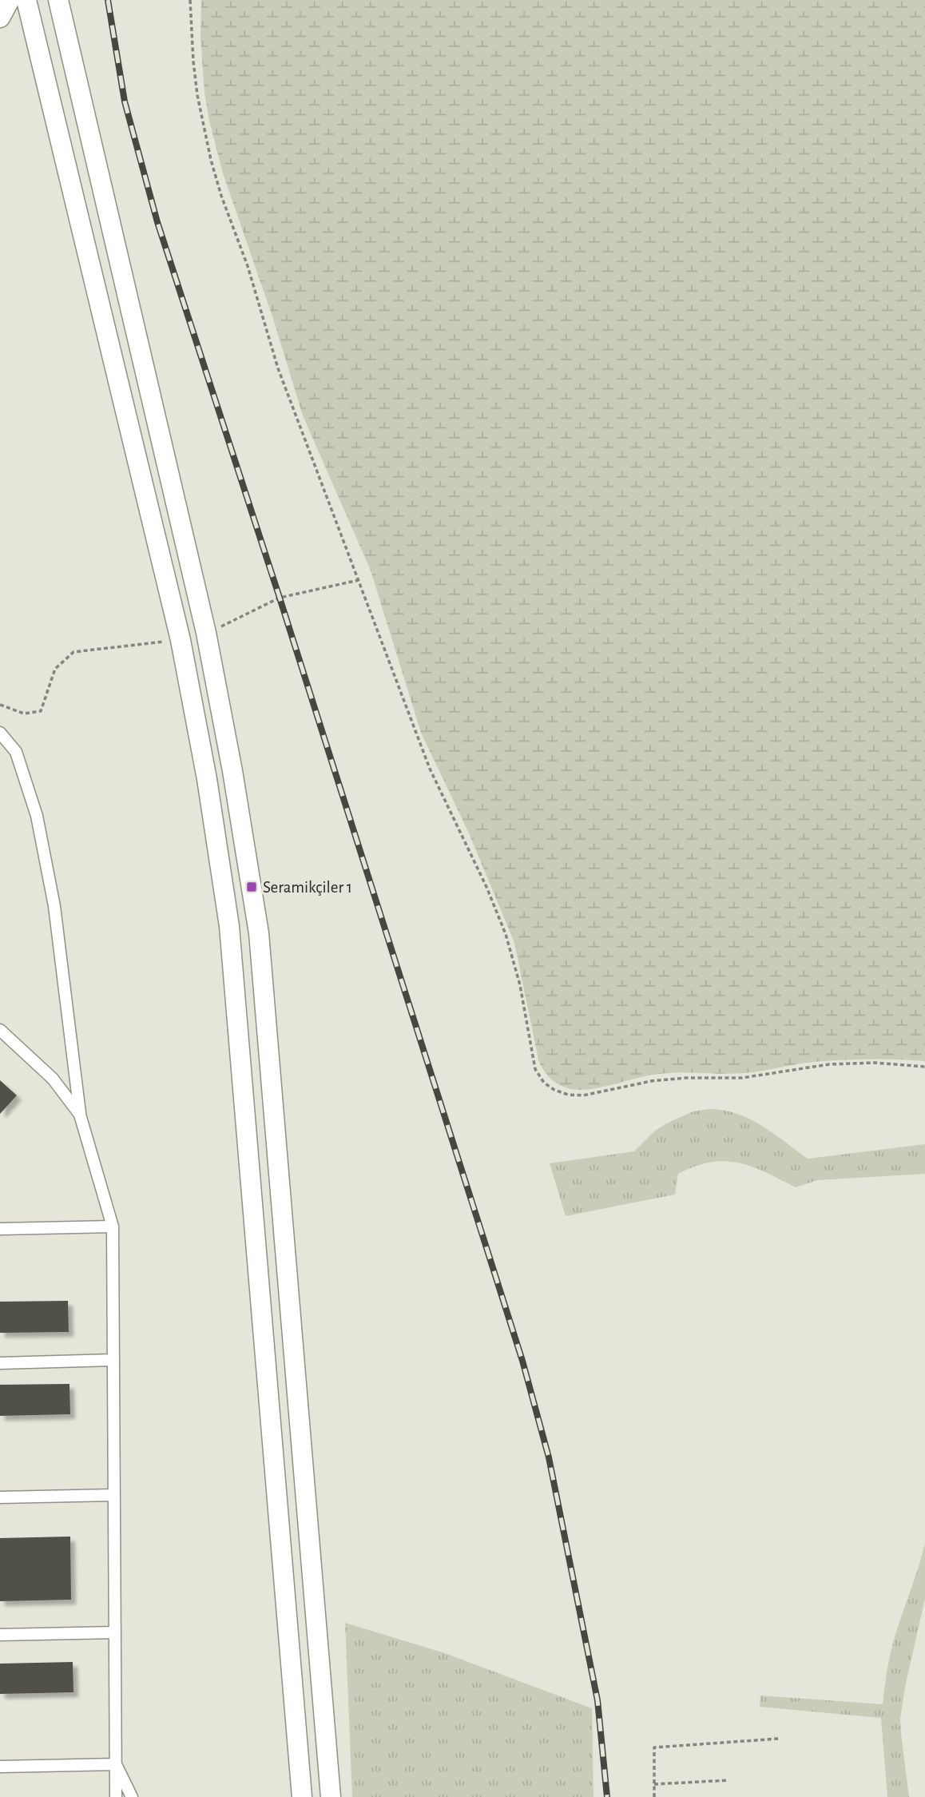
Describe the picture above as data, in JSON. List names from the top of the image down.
{
  "places": {
    "transit": ["Seramikçiler 1"]
  }
}
